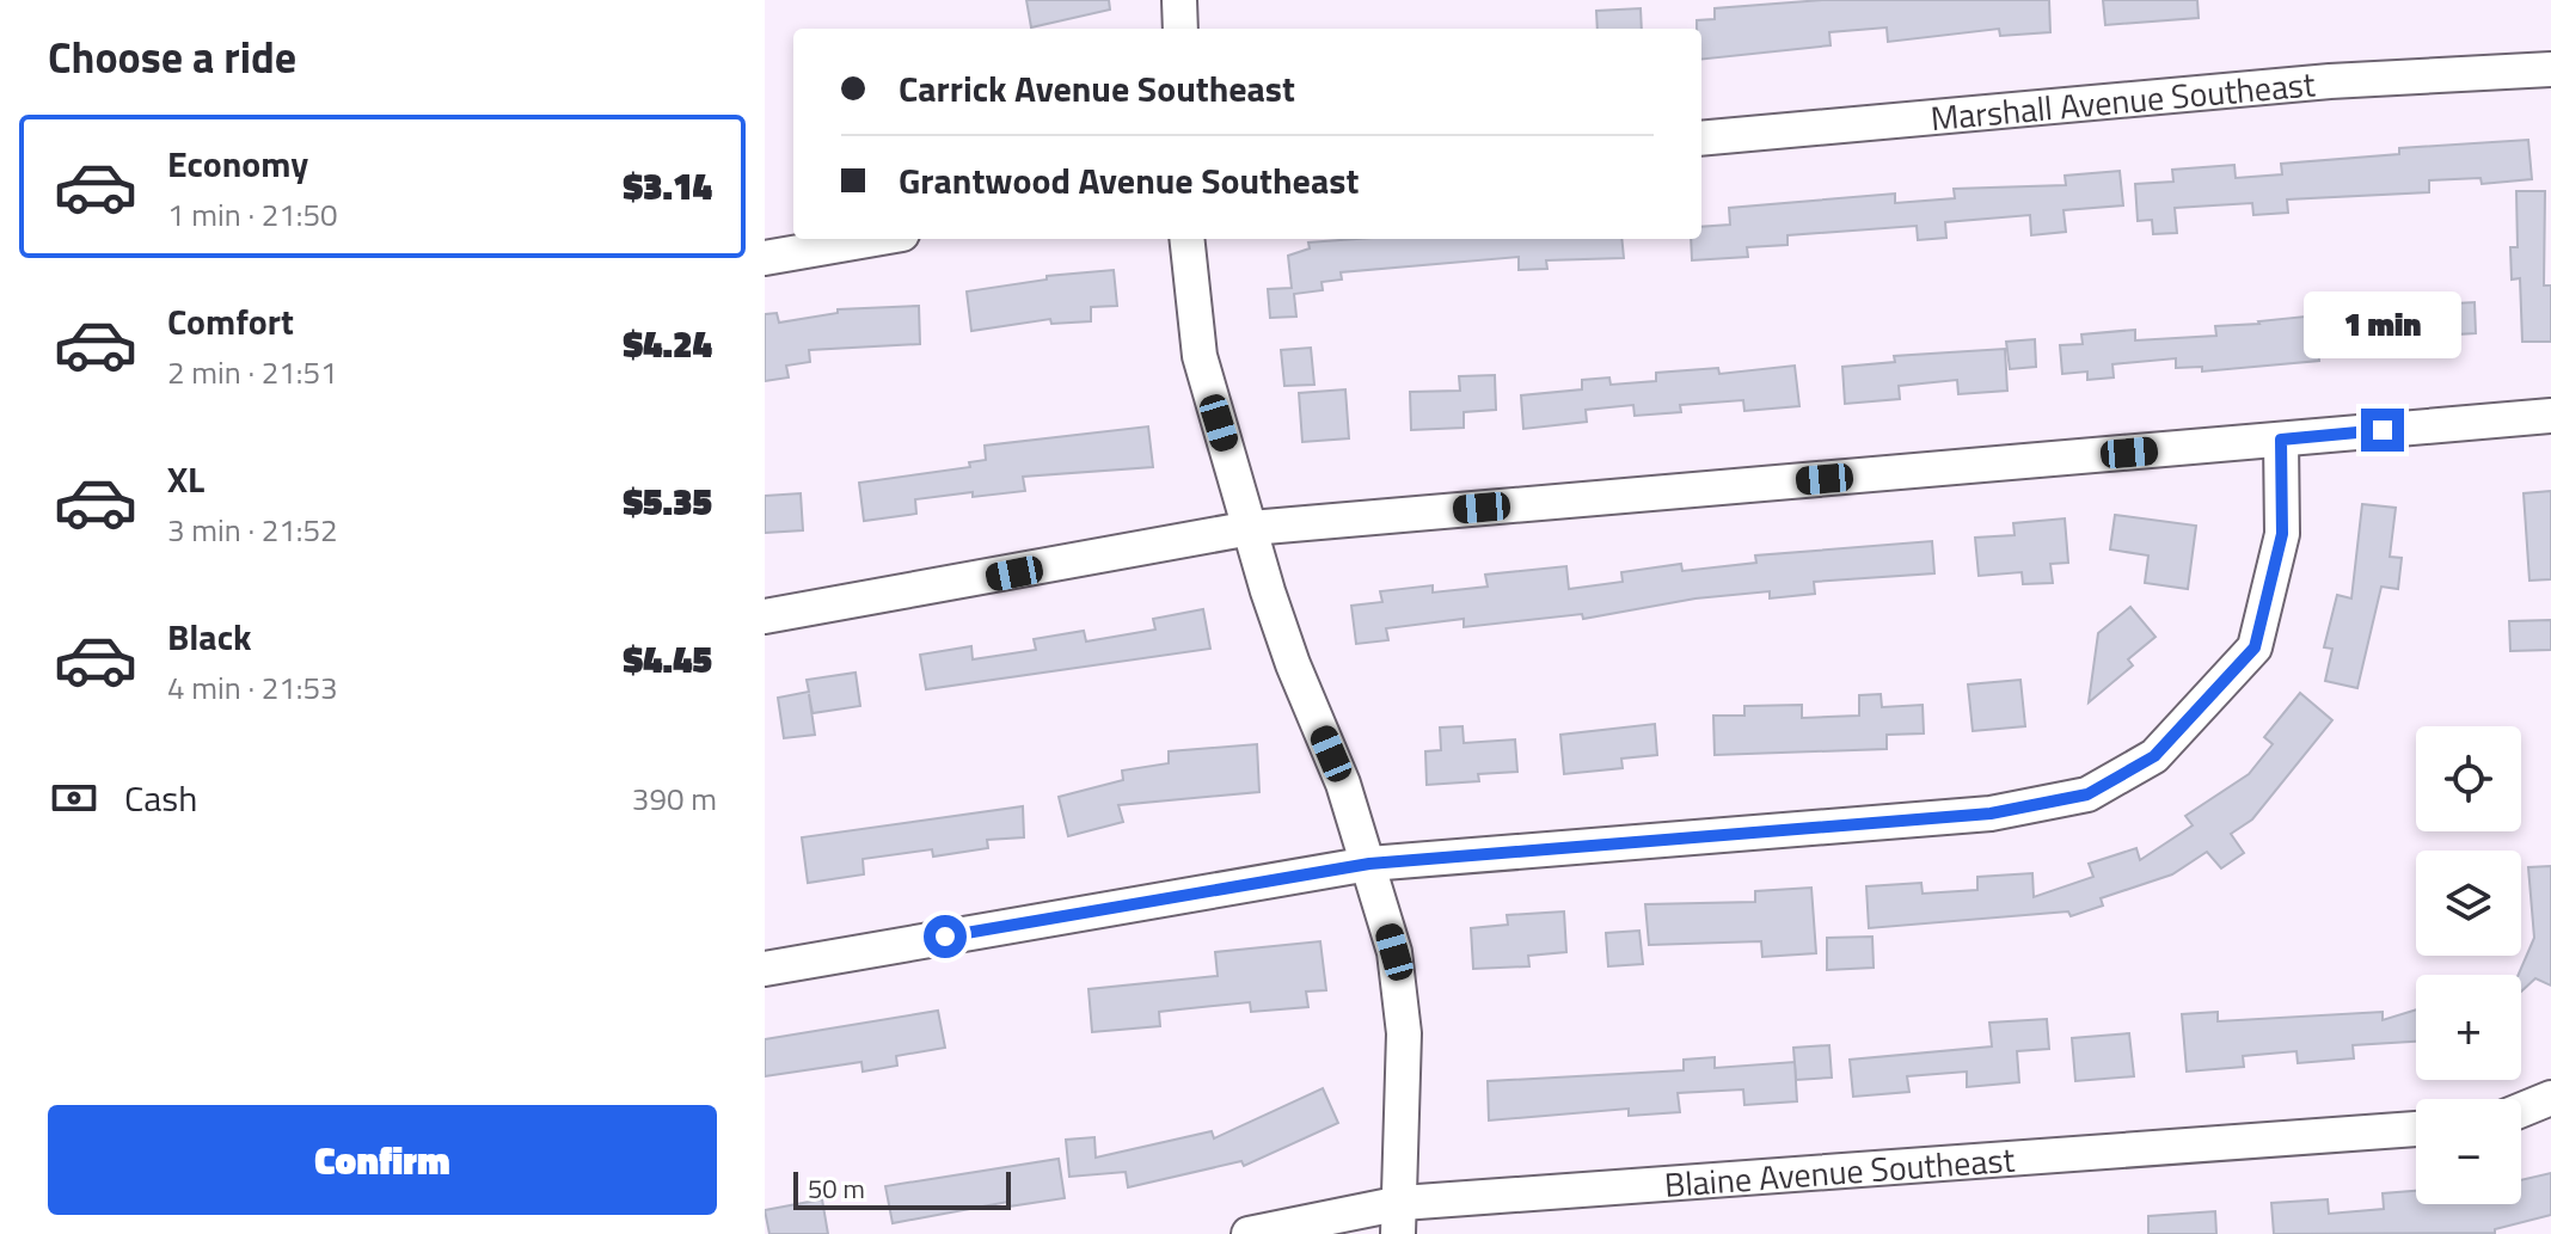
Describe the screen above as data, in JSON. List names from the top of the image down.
{
  "streets": {
    "street": ["Marshall Avenue Southeast", "Blaine Avenue Southeast"]
  },
  "scale_bar": "50 m",
  "page": {
    "heading": "Choose a ride",
    "banner": ["Carrick Avenue Southeast", "Grantwood Avenue Southeast"],
    "list": [
      {
        "name": "Economy",
        "note": "1 min · 21:50",
        "value": "$3.14"
      },
      {
        "name": "Comfort",
        "note": "2 min · 21:51",
        "value": "$4.24"
      },
      {
        "name": "XL",
        "note": "3 min · 21:52",
        "value": "$5.35"
      },
      {
        "name": "Black",
        "note": "4 min · 21:53",
        "value": "$4.45"
      }
    ],
    "bubble": "1 min",
    "map_buttons": ["+", "−"],
    "pay": ["Cash", "390 m"],
    "buttons": "Confirm",
    "scale": "50 m"
  }
}
